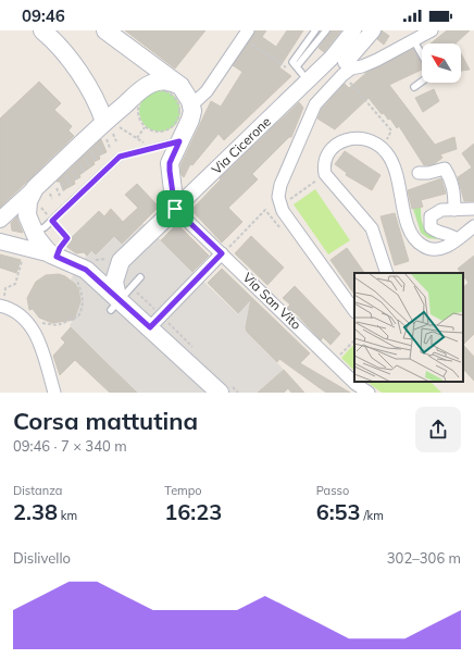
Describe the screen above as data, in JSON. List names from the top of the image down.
{
  "streets": {
    "main road": ["Via Cicerone"],
    "street": ["Via San Vito"]
  },
  "crossings": [
    ["Via Cicerone", "Via San Vito"]
  ],
  "north": "top left",
  "page": {
    "status": "09:46",
    "heading": ["Corsa mattutina", "09:46 · 7 × 340 m"],
    "stats": [
      ["Distanza", "2.38 km"],
      ["Tempo", "16:23"],
      ["Passo", "6:53 /km"]
    ],
    "chart": ["Dislivello", "302–306 m"]
  }
}
